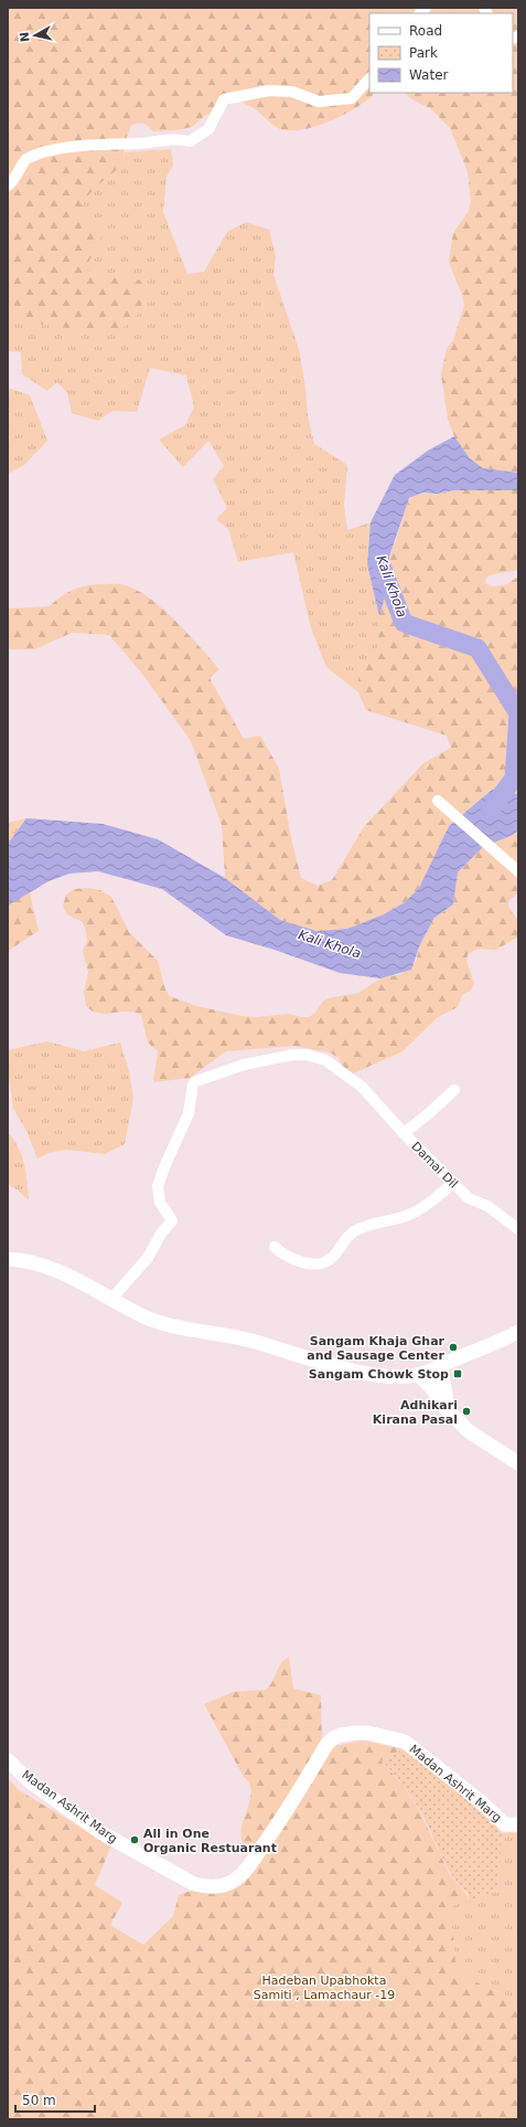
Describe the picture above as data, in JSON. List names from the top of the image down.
{
  "streets": {
    "main road": ["Madan Ashrit Marg"],
    "street": ["Damai Dil"]
  },
  "water": ["Kali Khola"],
  "parks": ["Hadeban Upabhokta Samiti , Lamachaur -19"],
  "places": {
    "other": ["Sangam Khaja Ghar and Sausage Center", "Adhikari Kirana Pasal", "All in One Organic Restuarant"],
    "transit": ["Sangam Chowk Stop"]
  },
  "legend": ["Road", "Park", "Water"],
  "scale_bar": "50 m",
  "north": "left"
}
